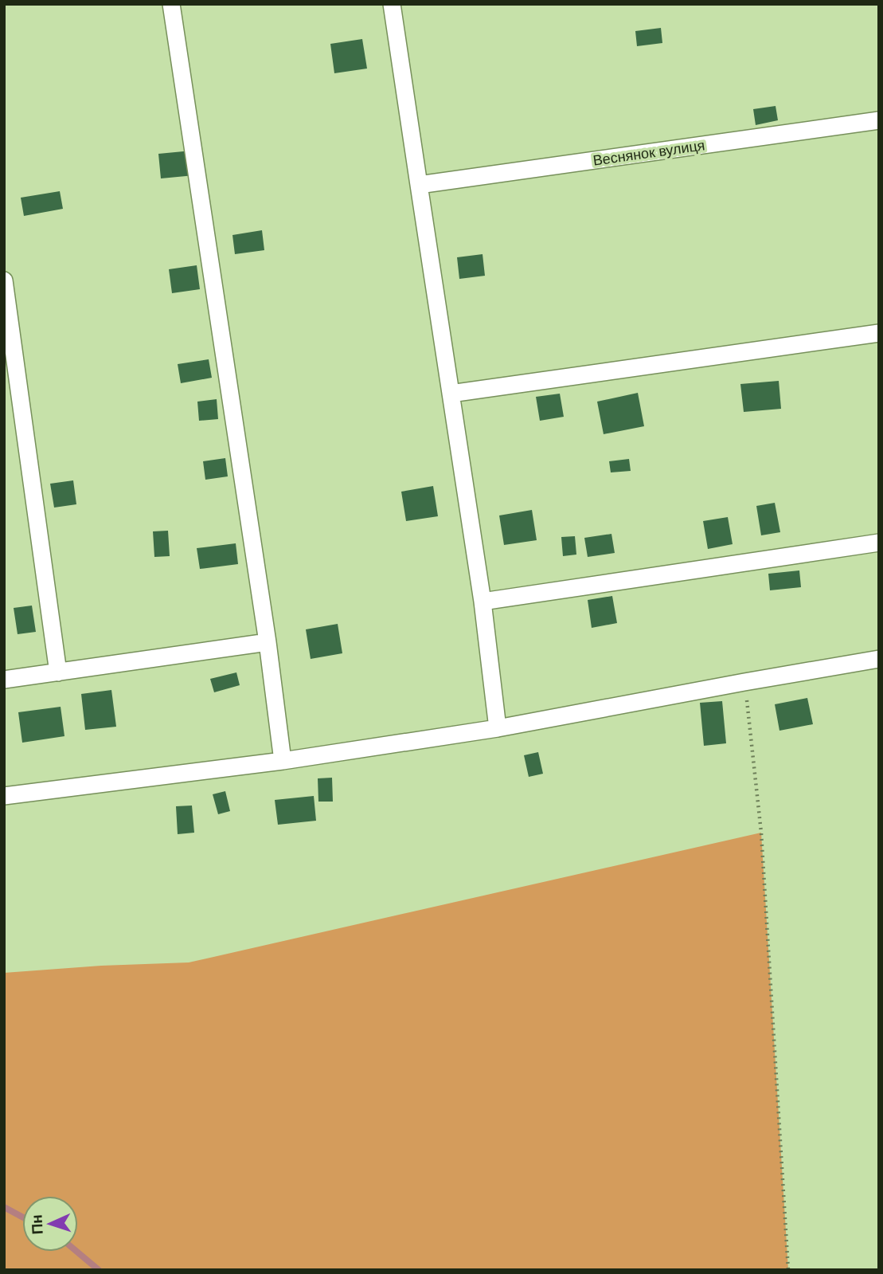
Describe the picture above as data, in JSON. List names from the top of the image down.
{
  "streets": {
    "street": ["Веснянок вулиця"]
  },
  "north": "left"
}
